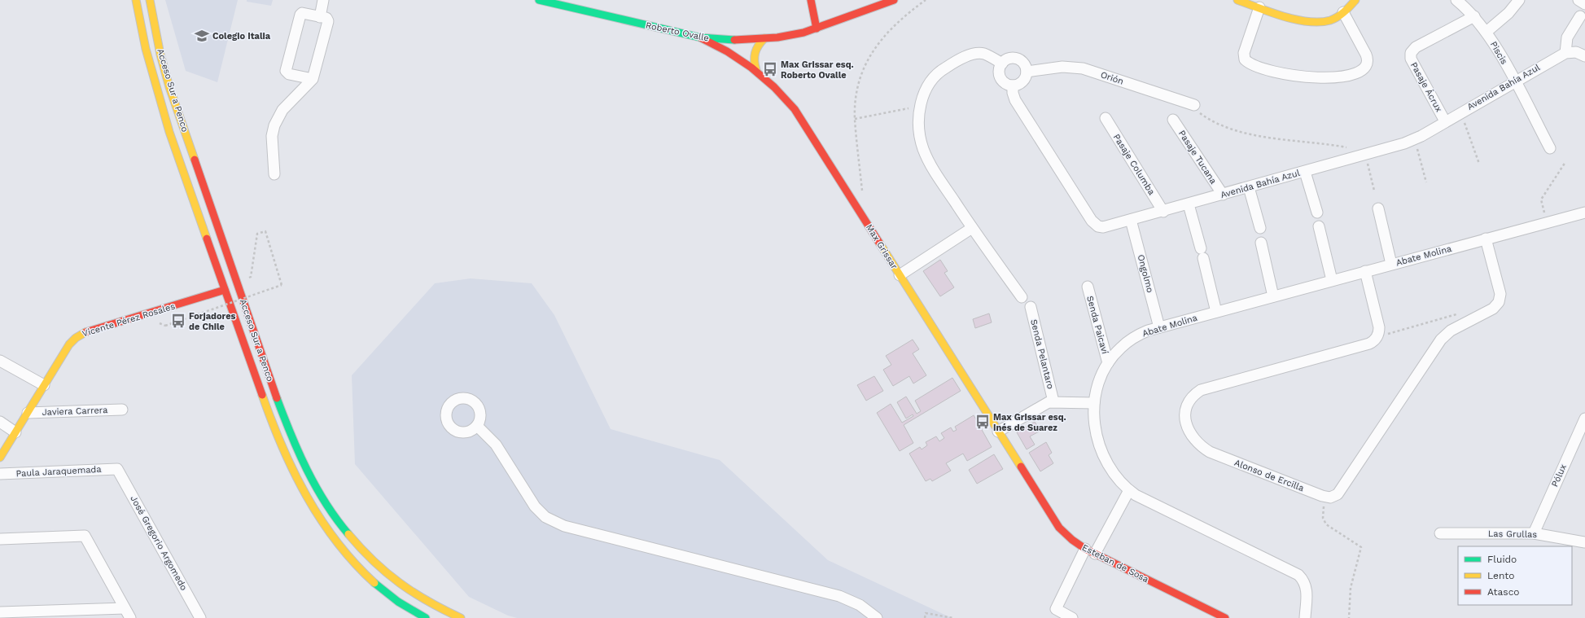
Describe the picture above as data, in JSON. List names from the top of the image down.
{
  "streets": {
    "street": [
      "Roberto Ovalle",
      "Piscis",
      "Orión",
      "Pasaje Ácrux",
      "Avenida Bahía Azul",
      "Acceso Sur a Penco",
      "Pasaje Tucana",
      "Pasaje Columba",
      "Max Grissar",
      "Abate Molina",
      "Ongolmo",
      "Vicente Pérez Rosales",
      "Senda Paicaví",
      "Senda Pelantaro",
      "Javiera Carrera",
      "Paula Jaraquemada",
      "Alonso de Ercilla",
      "Pólux",
      "Las Grullas",
      "José Gregorio Argomedo",
      "Esteban de Sosa"
    ]
  },
  "crossings": [
    ["Roberto Ovalle", "Max Grissar"],
    ["Piscis", "Pasaje Ácrux"],
    ["Piscis", "Avenida Bahía Azul"],
    ["Orión", "Avenida Bahía Azul"],
    ["Pasaje Ácrux", "Avenida Bahía Azul"],
    ["Avenida Bahía Azul", "Pasaje Tucana"],
    ["Avenida Bahía Azul", "Pasaje Columba"],
    ["Avenida Bahía Azul", "Ongolmo"],
    ["Acceso Sur a Penco", "Vicente Pérez Rosales"],
    ["Max Grissar", "Esteban de Sosa"],
    ["Abate Molina", "Ongolmo"],
    ["Abate Molina", "Senda Paicaví"],
    ["Vicente Pérez Rosales", "Javiera Carrera"],
    ["Paula Jaraquemada", "José Gregorio Argomedo"],
    ["Pólux", "Las Grullas"]
  ],
  "places": {
    "school or university": ["Colegio Italia"],
    "bus stop": ["Max Grissar esq. Roberto Ovalle", "Forjadores de Chile", "Max Grissar esq. Inés de Suarez"]
  },
  "legend": ["Fluido", "Lento", "Atasco"]
}
